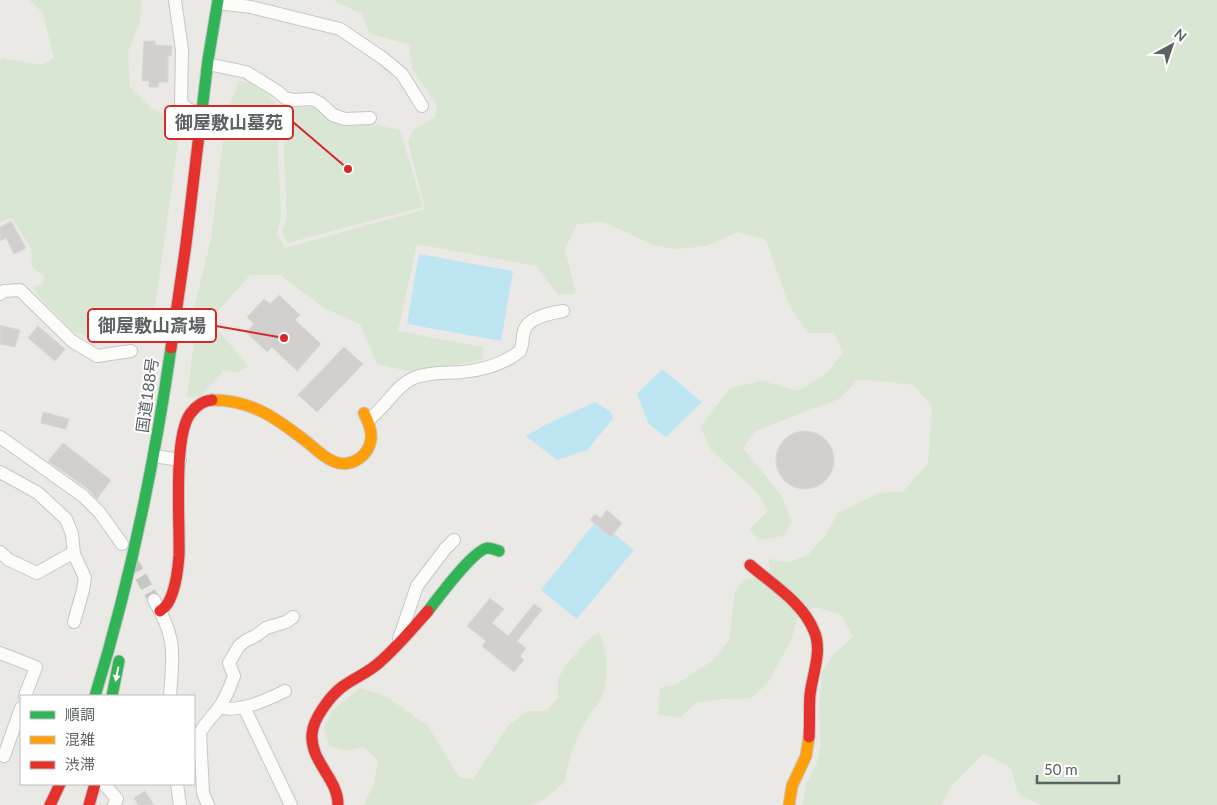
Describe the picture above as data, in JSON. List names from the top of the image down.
{
  "streets": {
    "main road": ["国道188号"]
  },
  "places": ["御屋敷山墓苑", "御屋敷山斎場"],
  "legend": ["順調", "混雑", "渋滞"],
  "scale_bar": "50 m",
  "north": "top right"
}
